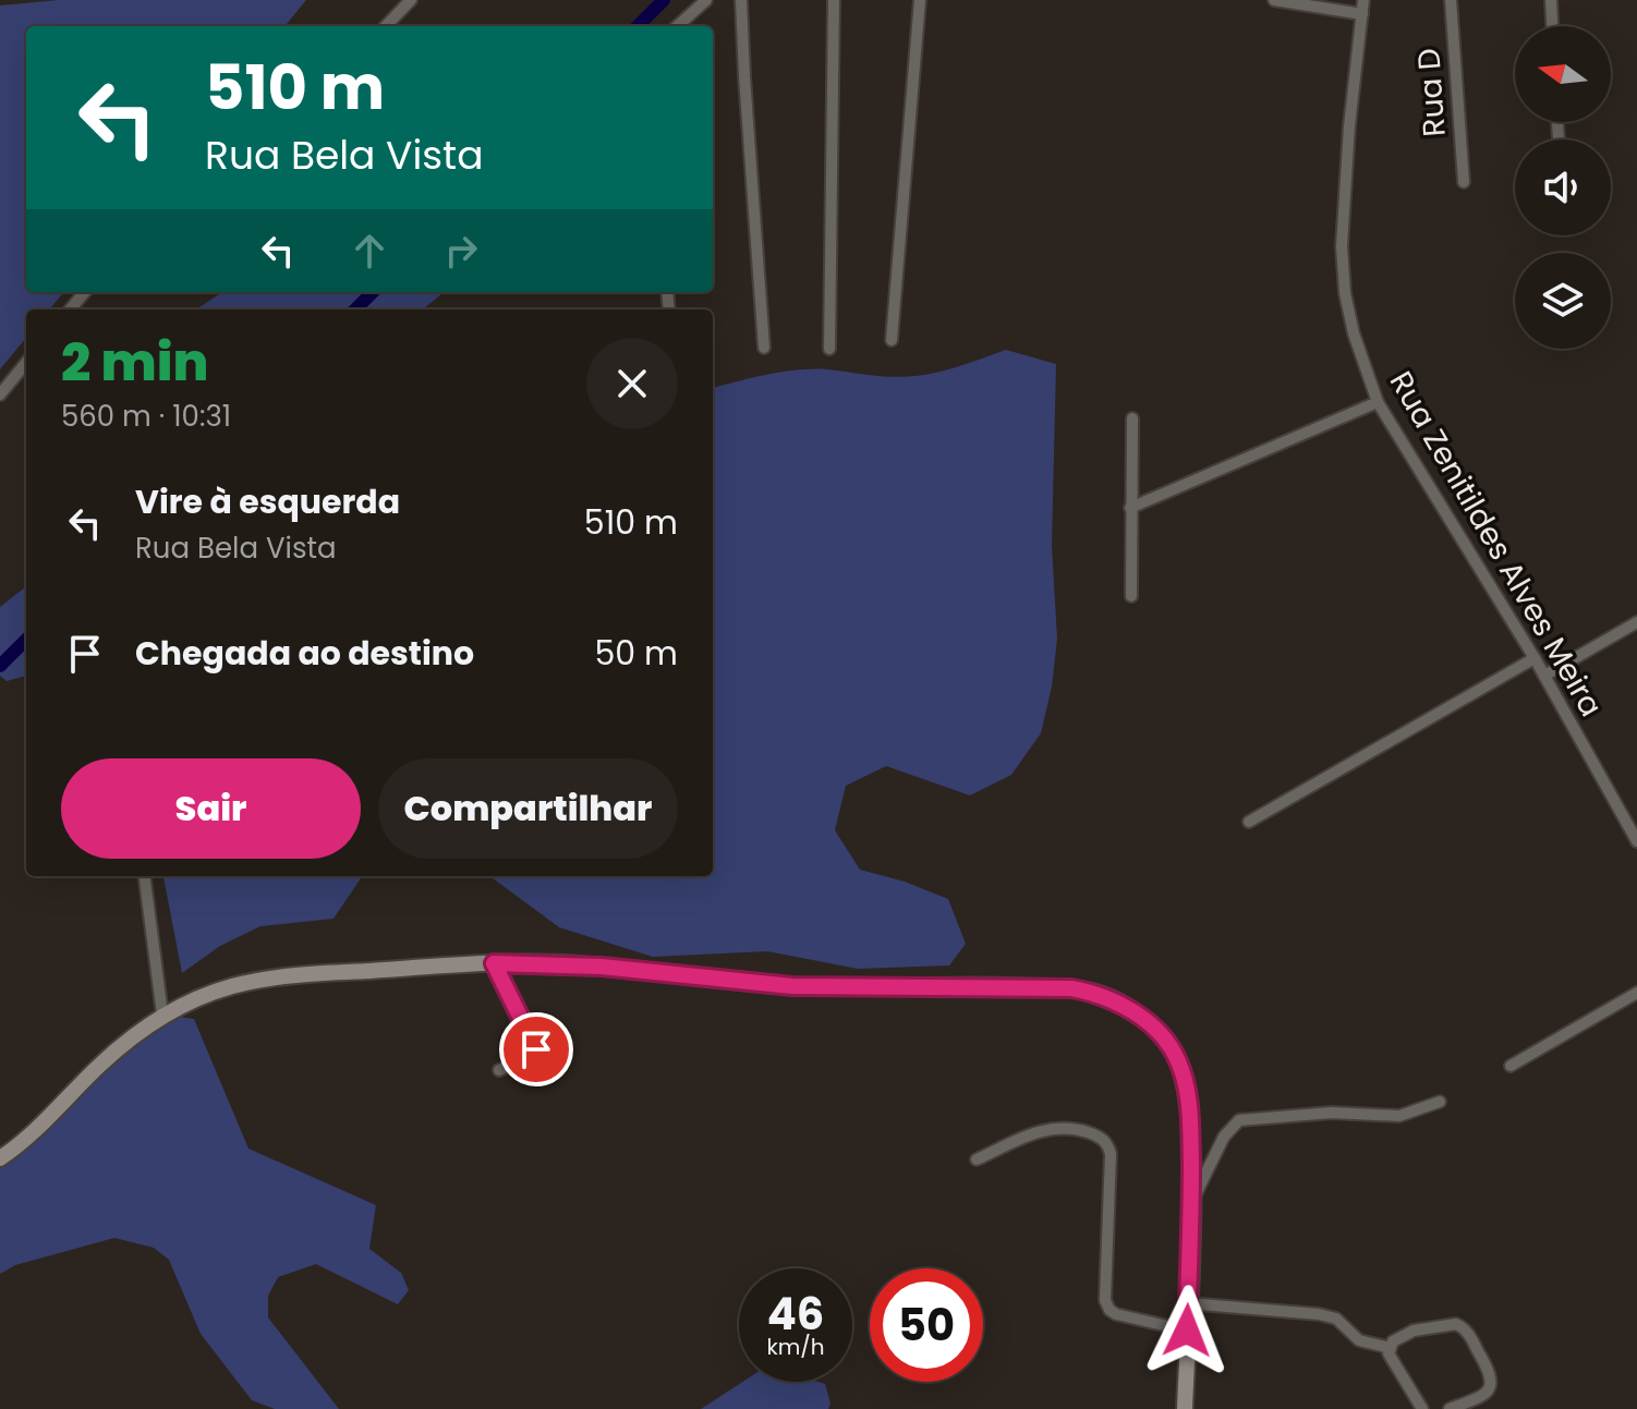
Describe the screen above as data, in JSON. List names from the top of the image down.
{
  "streets": {
    "street": ["Rua D", "Rua Zenitildes Alves Meira"]
  },
  "north": "left",
  "page": {
    "turn": ["510 m", "Rua Bela Vista"],
    "heading": ["2 min", "560 m · 10:31"],
    "list": [
      {
        "name": "Vire à esquerda",
        "note": "Rua Bela Vista",
        "value": "510 m"
      },
      {
        "name": "Chegada ao destino",
        "value": "50 m"
      }
    ],
    "buttons": ["Sair", "Compartilhar"],
    "speed": "46 km/h",
    "limit": "50"
  }
}
